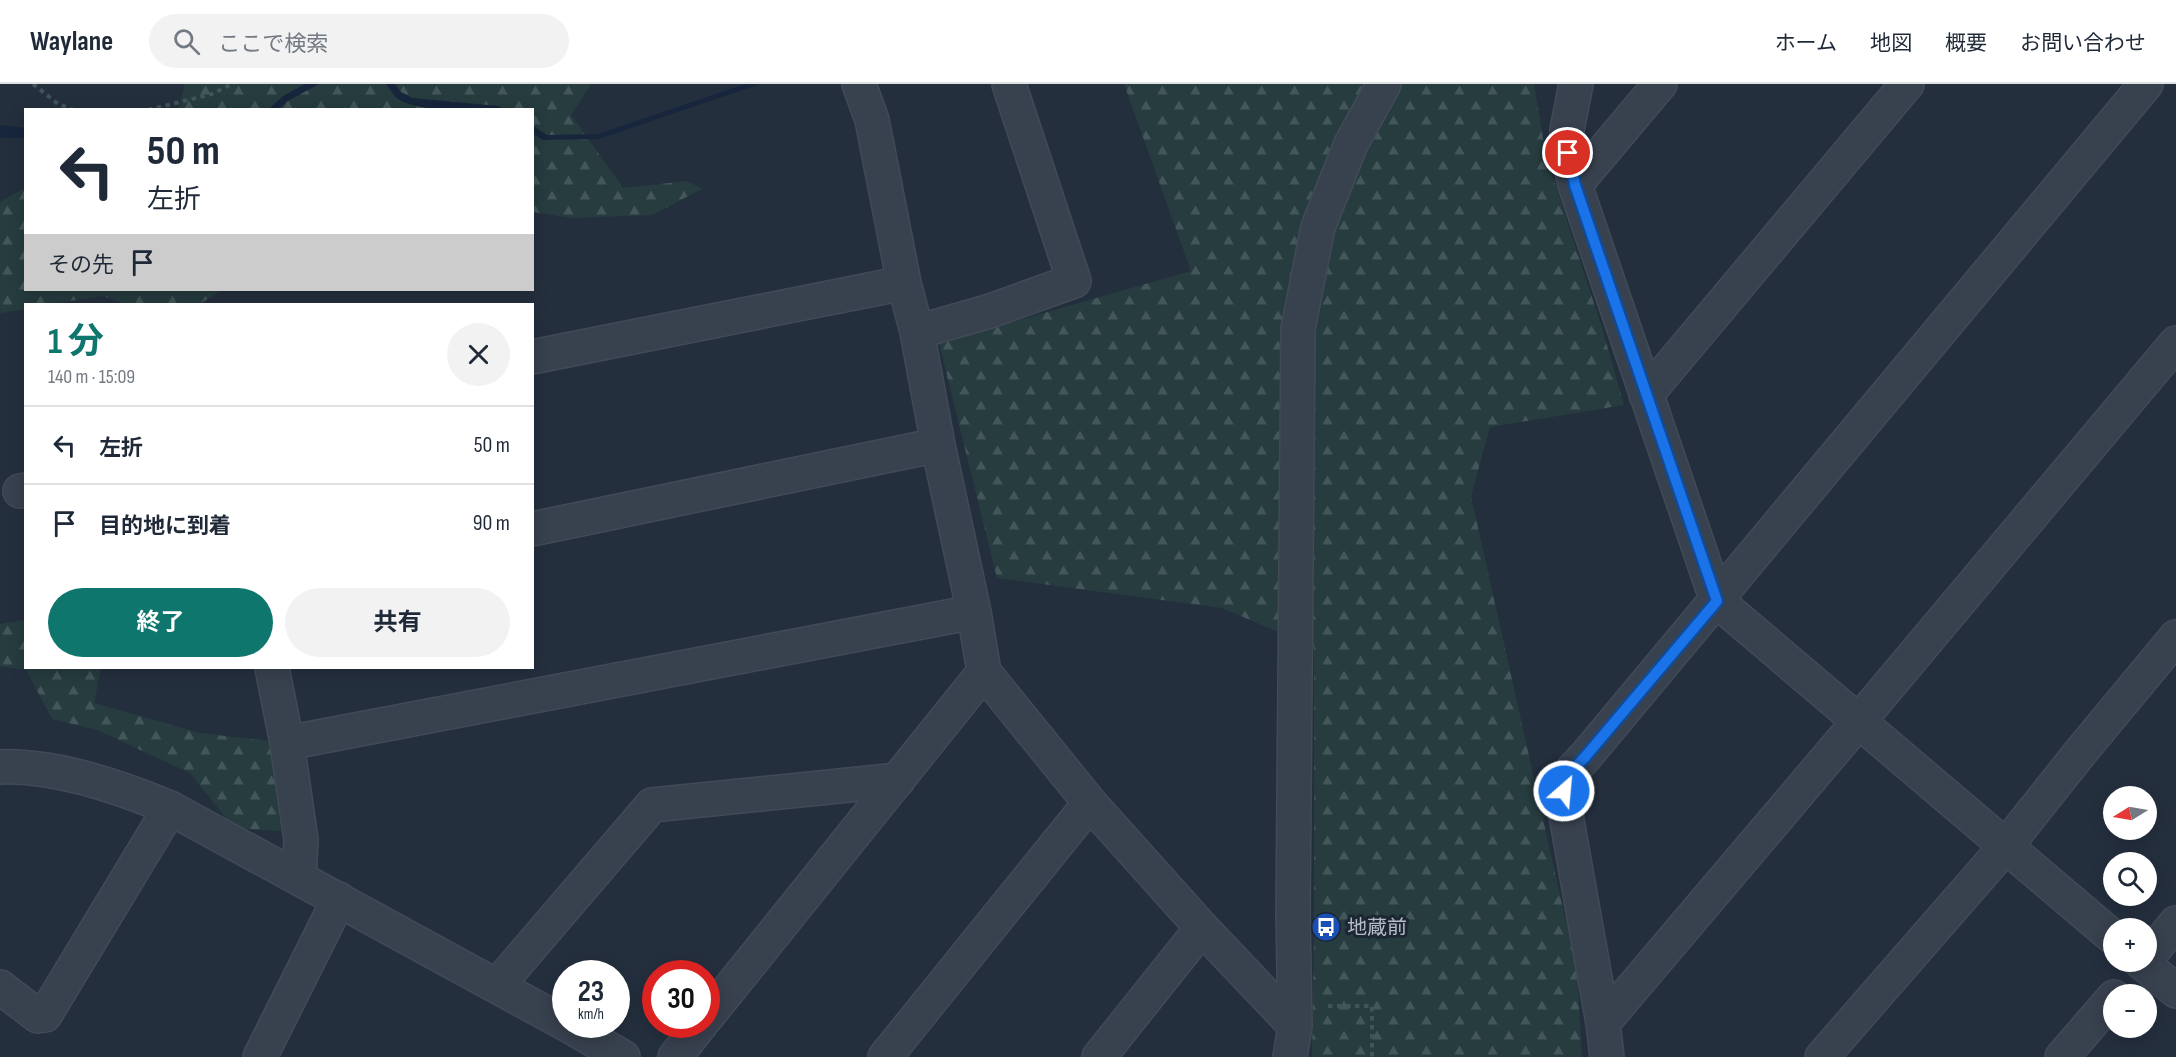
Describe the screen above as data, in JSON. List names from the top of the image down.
{
  "places": {
    "bus stop": ["地蔵前"]
  },
  "north": "left",
  "page": {
    "header": "Waylane",
    "search": "ここで検索",
    "nav": [
      "ホーム",
      "地図",
      "概要",
      "お問い合わせ"
    ],
    "turn": ["50 m", "左折"],
    "then": "その先",
    "heading": ["1 分", "140 m · 15:09"],
    "list": [
      {
        "name": "左折",
        "value": "50 m"
      },
      {
        "name": "目的地に到着",
        "value": "90 m"
      }
    ],
    "buttons": ["終了", "共有"],
    "map_buttons": ["+", "−"],
    "speed": "23 km/h",
    "limit": "30"
  }
}
